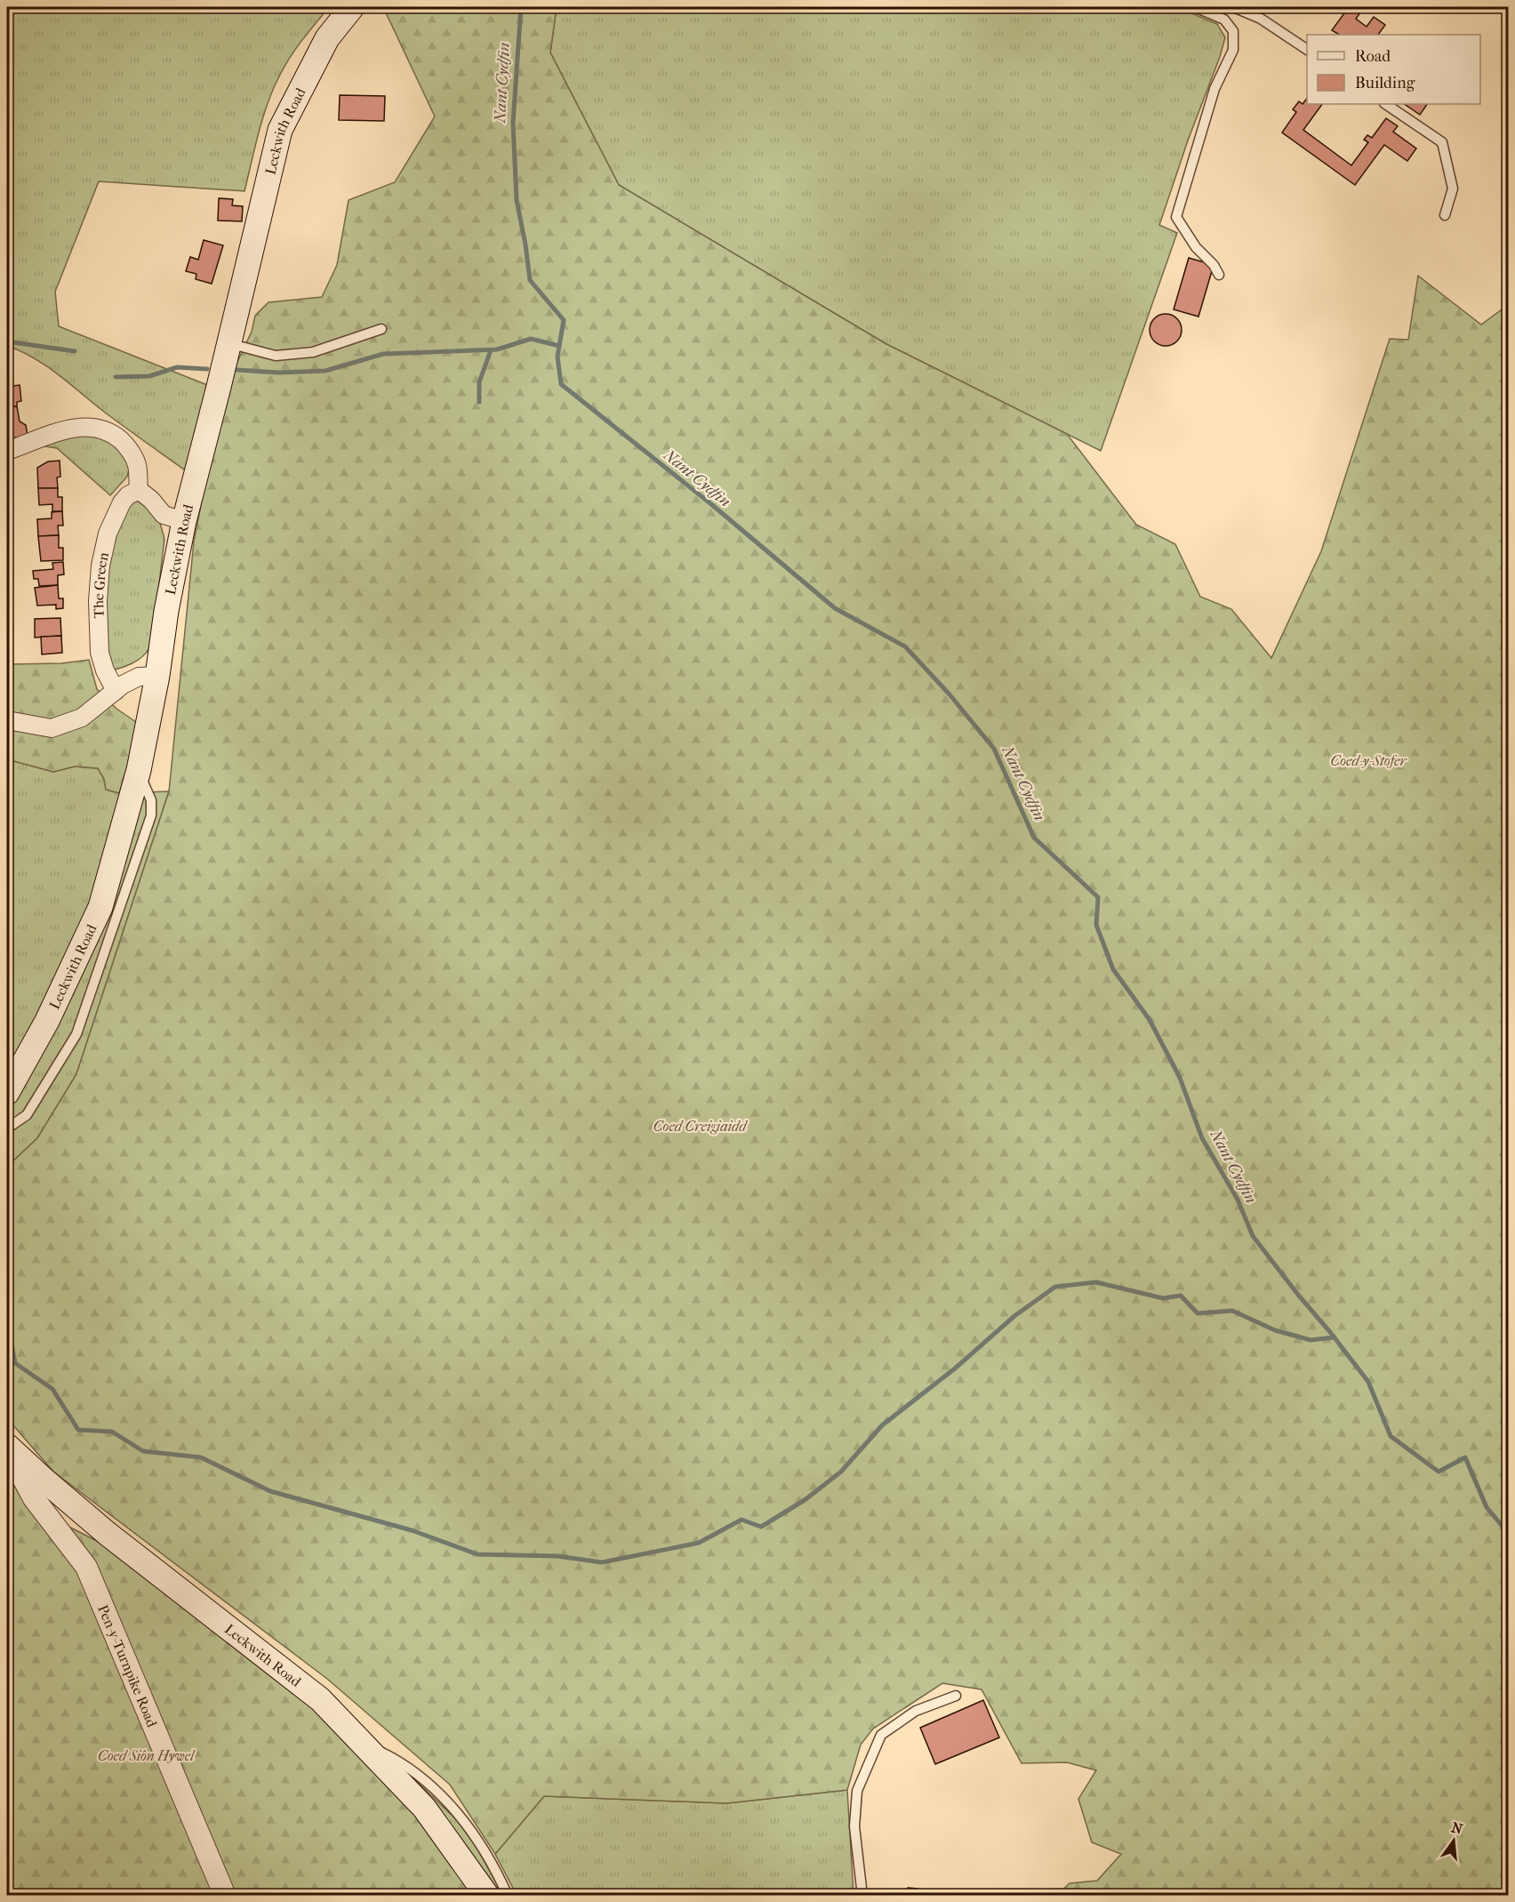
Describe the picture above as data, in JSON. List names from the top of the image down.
{
  "streets": {
    "main road": ["Leckwith Road"],
    "street": ["The Green", "Pen-y-Turnpike Road"]
  },
  "crossings": [
    ["Leckwith Road", "Pen-y-Turnpike Road"]
  ],
  "water": ["Nant Cydfin"],
  "parks": ["Coed-y-Stofer", "Coed Creigiaidd", "Coed Siôn Hywel"],
  "legend": ["Road", "Building"],
  "north": "top"
}
